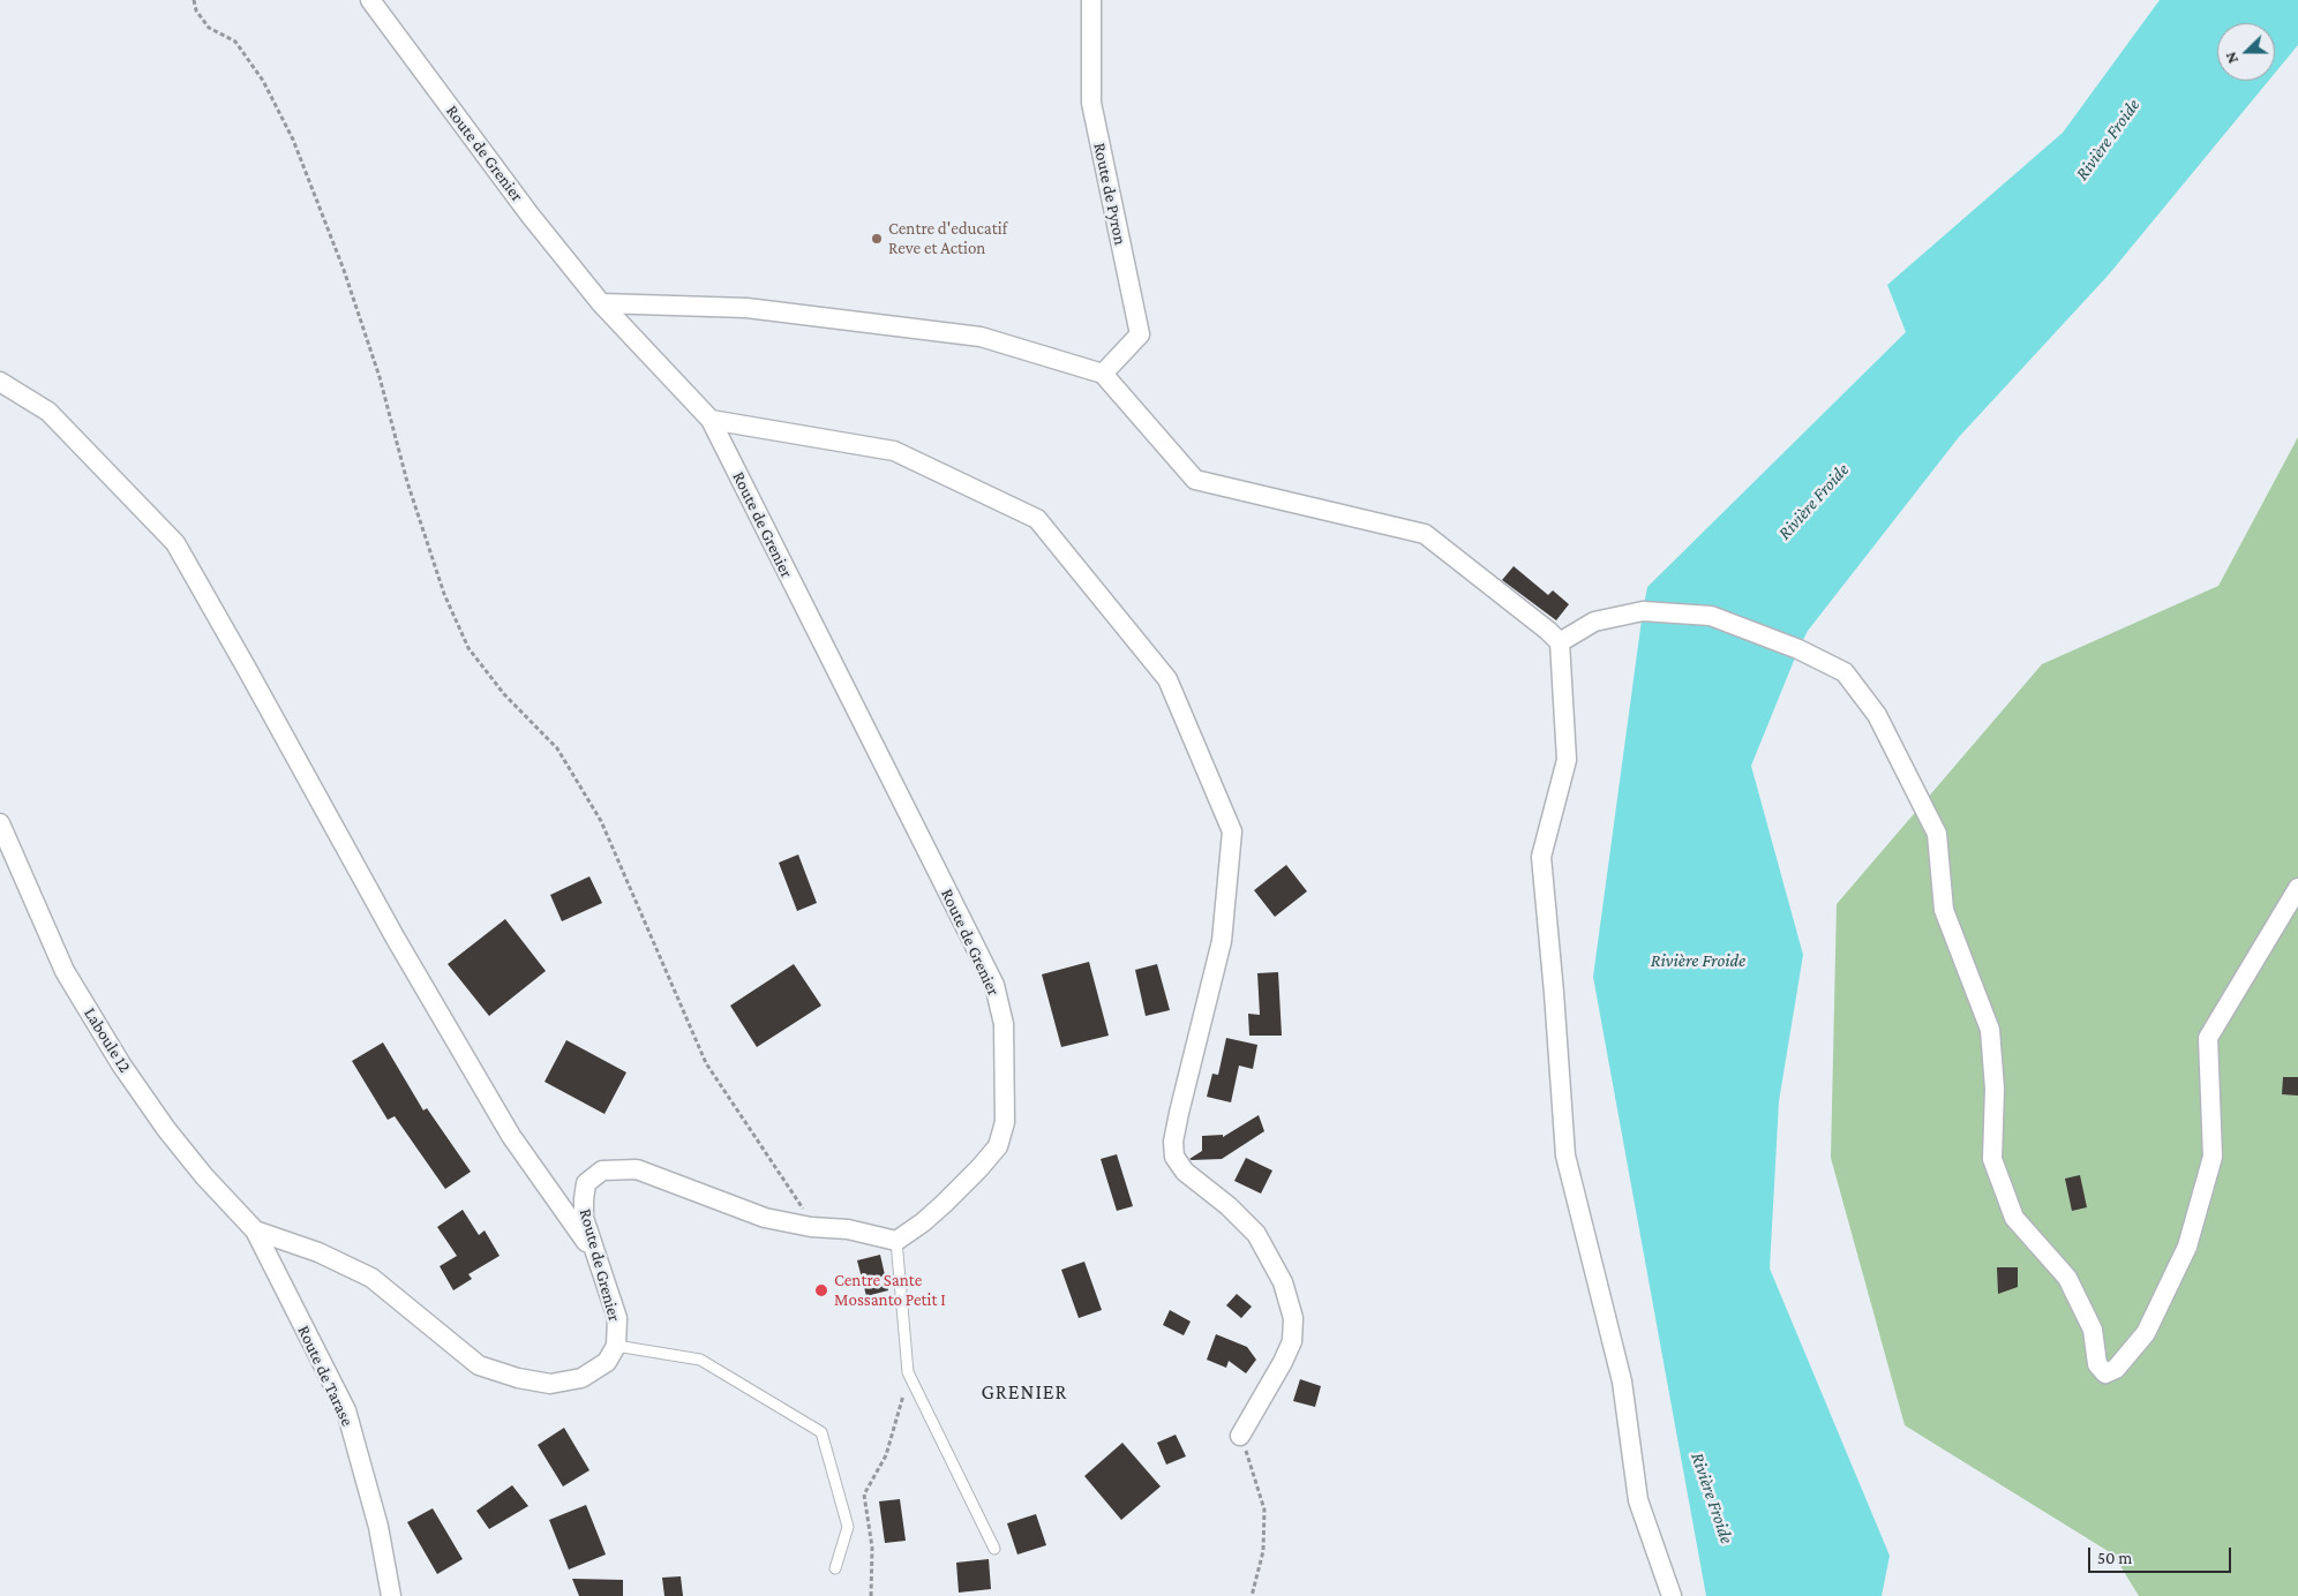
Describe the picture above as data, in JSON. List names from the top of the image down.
{
  "streets": {
    "street": [
      "Route de Grenier",
      "Route de Pyron",
      "Laboule 12",
      "Route de Tarase"
    ]
  },
  "crossings": [
    ["Route de Grenier", "Laboule 12"],
    ["Route de Grenier", "Route de Tarase"],
    ["Laboule 12", "Route de Tarase"]
  ],
  "districts": ["GRENIER"],
  "water": ["Rivière Froide"],
  "places": ["Centre d'educatif Reve et Action", "Centre Sante Mossanto Petit I"],
  "scale_bar": "50 m",
  "north": "left"
}
